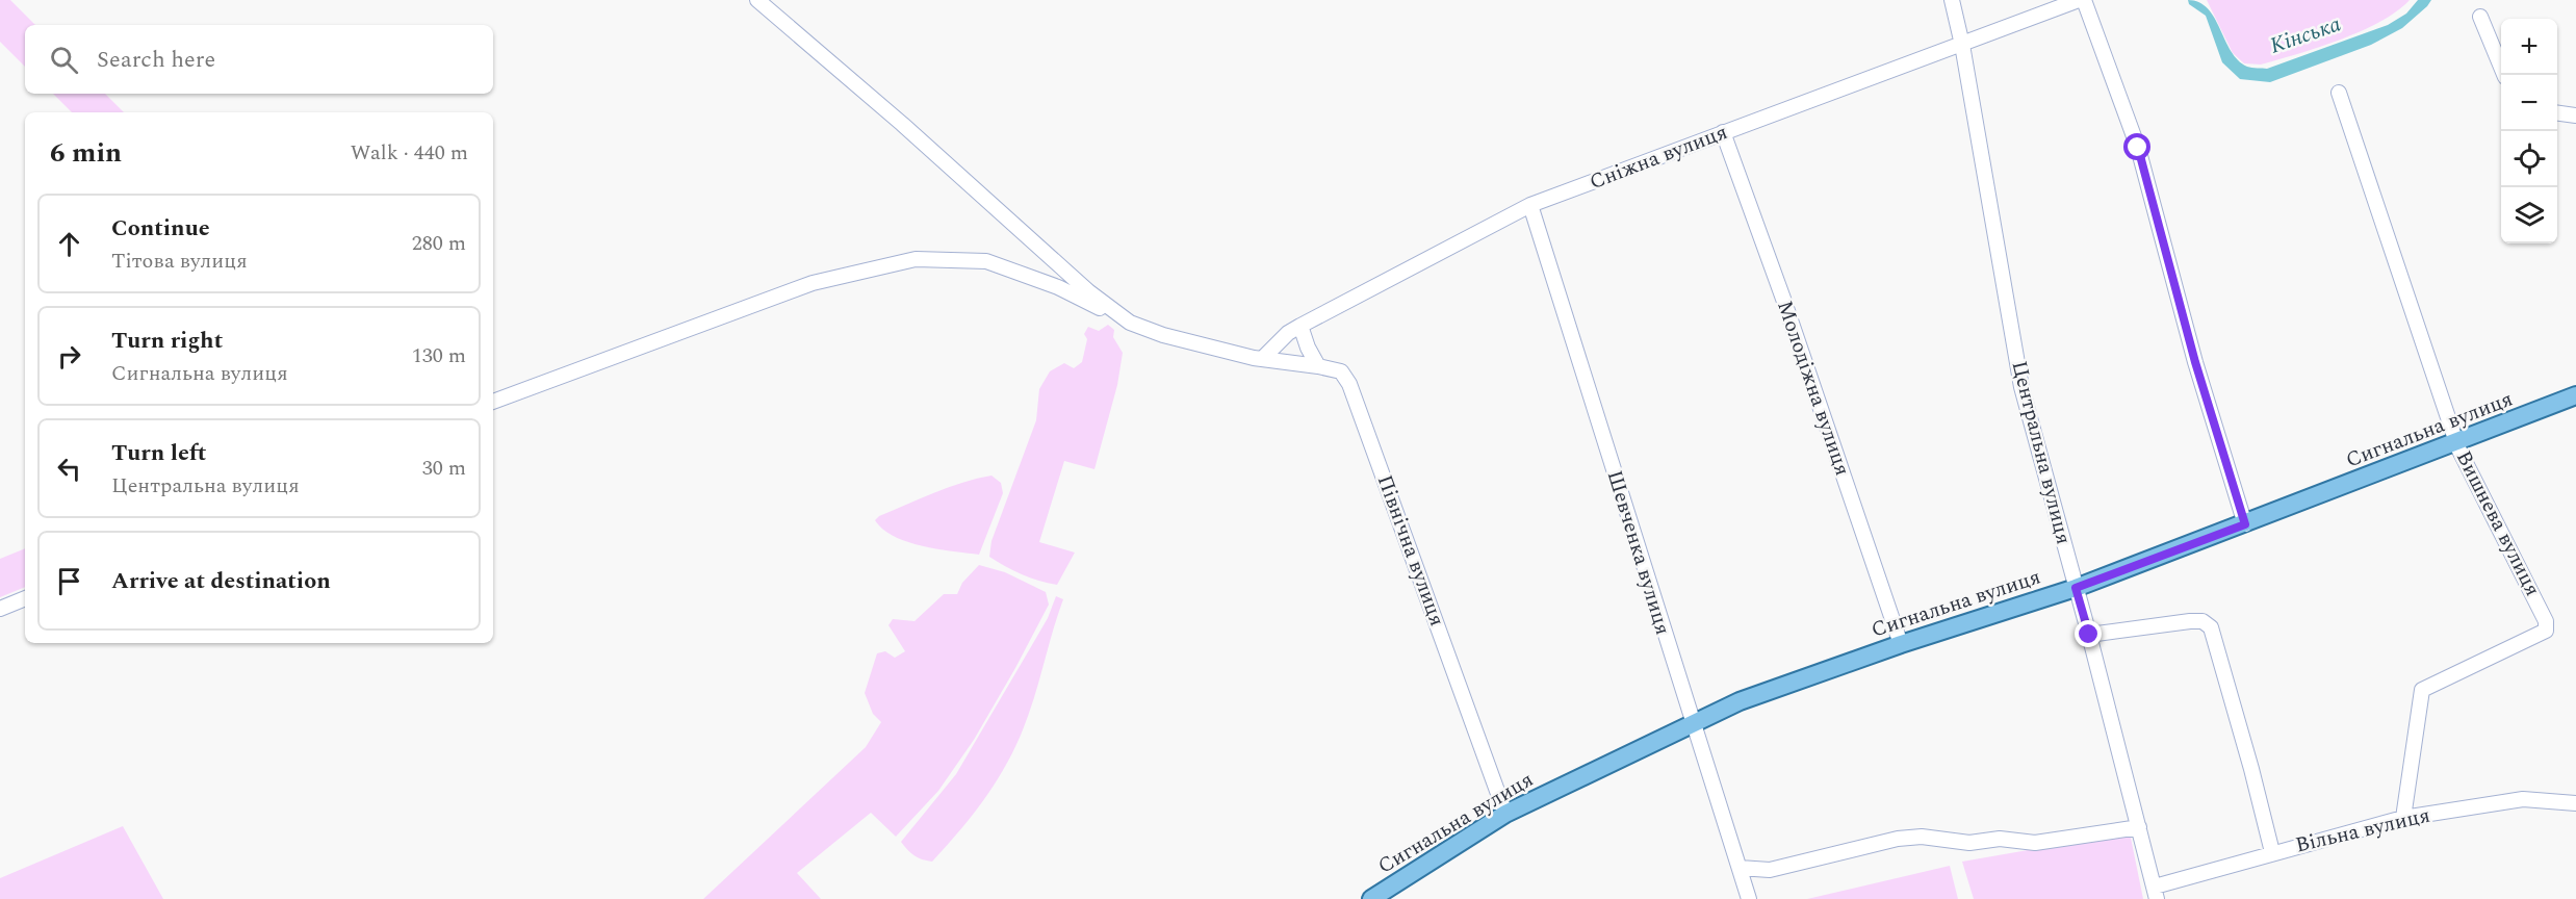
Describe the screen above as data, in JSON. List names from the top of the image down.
{
  "streets": {
    "main road": ["Сигнальна вулиця"],
    "street": [
      "Сніжна вулиця",
      "Молодіжна вулиця",
      "Центральна вулиця",
      "Вишнева вулиця",
      "Північна вулиця",
      "Шевченка вулиця",
      "Вільна вулиця"
    ]
  },
  "crossings": [
    ["Сніжна вулиця", "Молодіжна вулиця"],
    ["Сніжна вулиця", "Центральна вулиця"],
    ["Сніжна вулиця", "Північна вулиця"],
    ["Сніжна вулиця", "Шевченка вулиця"],
    ["Молодіжна вулиця", "Сигнальна вулиця"],
    ["Сигнальна вулиця", "Центральна вулиця"],
    ["Сигнальна вулиця", "Вишнева вулиця"],
    ["Сигнальна вулиця", "Північна вулиця"],
    ["Сигнальна вулиця", "Шевченка вулиця"],
    ["Центральна вулиця", "Вільна вулиця"],
    ["Вишнева вулиця", "Вільна вулиця"]
  ],
  "water": ["Кінська"],
  "page": {
    "map_buttons": ["+", "−"],
    "search": "Search here",
    "heading": ["6 min", "Walk · 440 m"],
    "list": [
      ["Continue", "Тітова вулиця", "280 m"],
      ["Turn right", "Сигнальна вулиця", "130 m"],
      ["Turn left", "Центральна вулиця", "30 m"],
      "Arrive at destination"
    ]
  }
}
